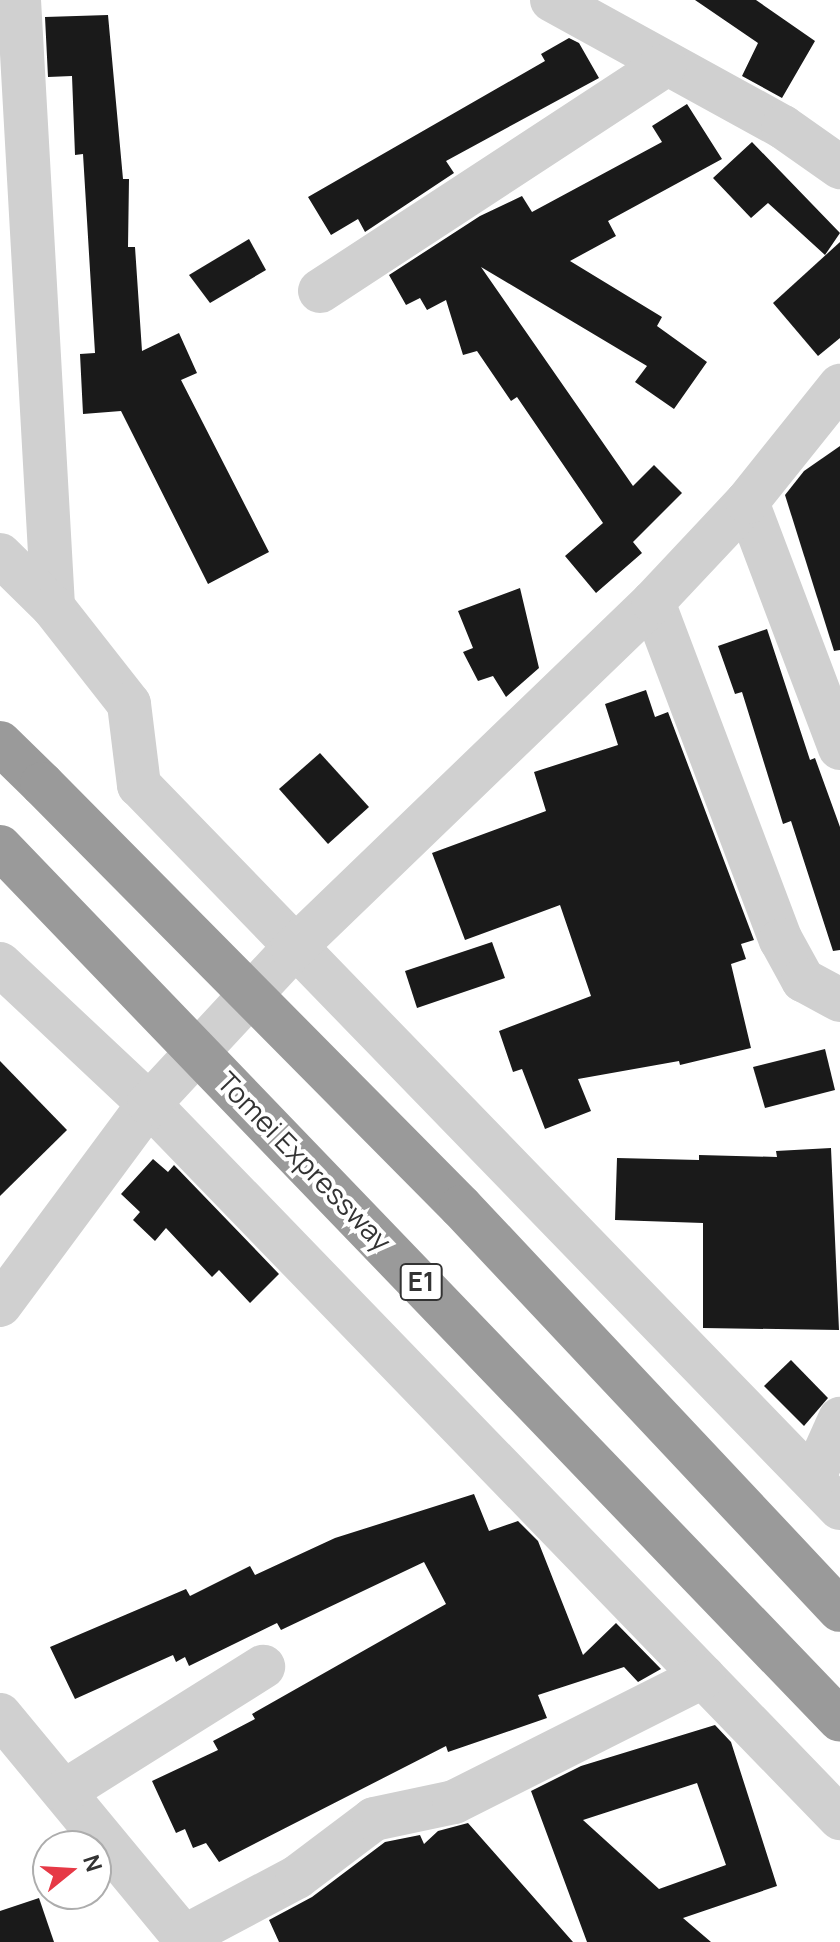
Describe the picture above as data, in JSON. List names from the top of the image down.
{
  "streets": {
    "highway": ["Tomei Expressway", "E1"]
  },
  "north": "right"
}
